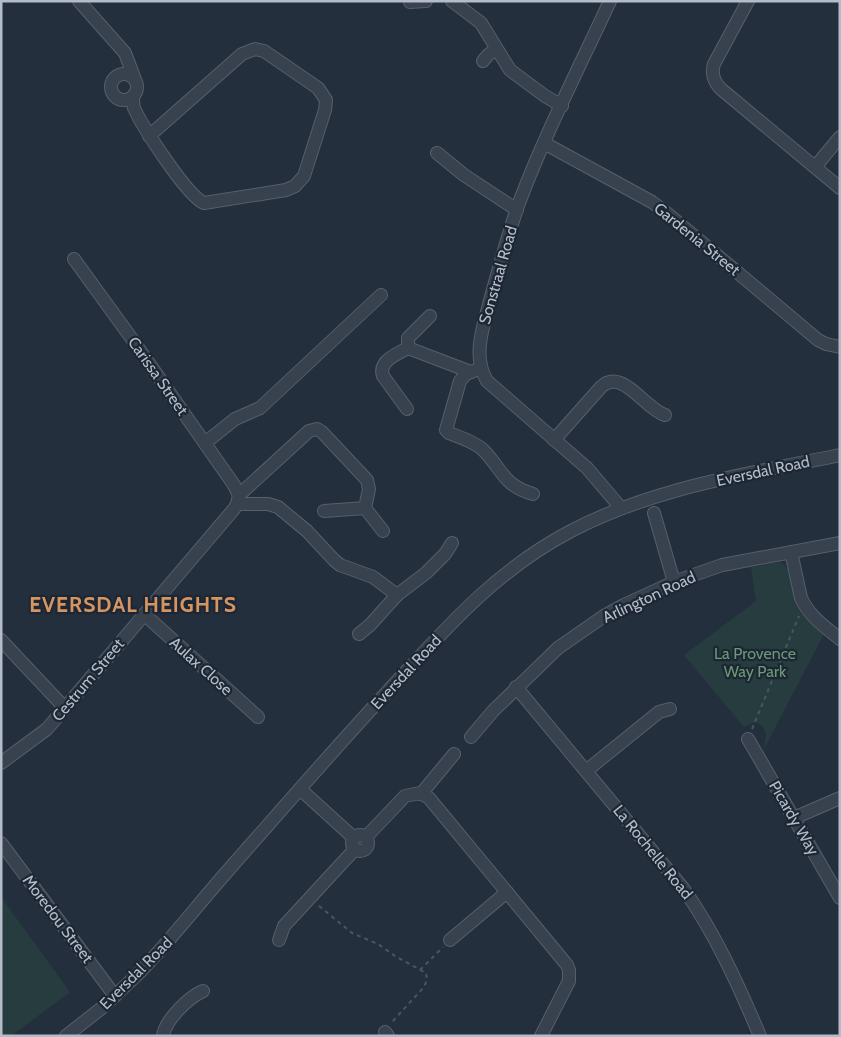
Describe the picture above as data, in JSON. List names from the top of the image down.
{
  "streets": {
    "street": [
      "Gardenia Street",
      "Sonstraal Road",
      "Carissa Street",
      "Eversdal Road",
      "Arlington Road",
      "Aulax Close",
      "Cestrum Street",
      "Picardy Way",
      "La Rochelle Road",
      "Moredou Street"
    ]
  },
  "crossings": [
    ["Gardenia Street", "Sonstraal Road"],
    ["Carissa Street", "Cestrum Street"],
    ["Eversdal Road", "Moredou Street"],
    ["Arlington Road", "La Rochelle Road"],
    ["Aulax Close", "Cestrum Street"]
  ],
  "districts": ["EVERSDAL HEIGHTS"],
  "parks": ["La Provence Way Park"]
}
